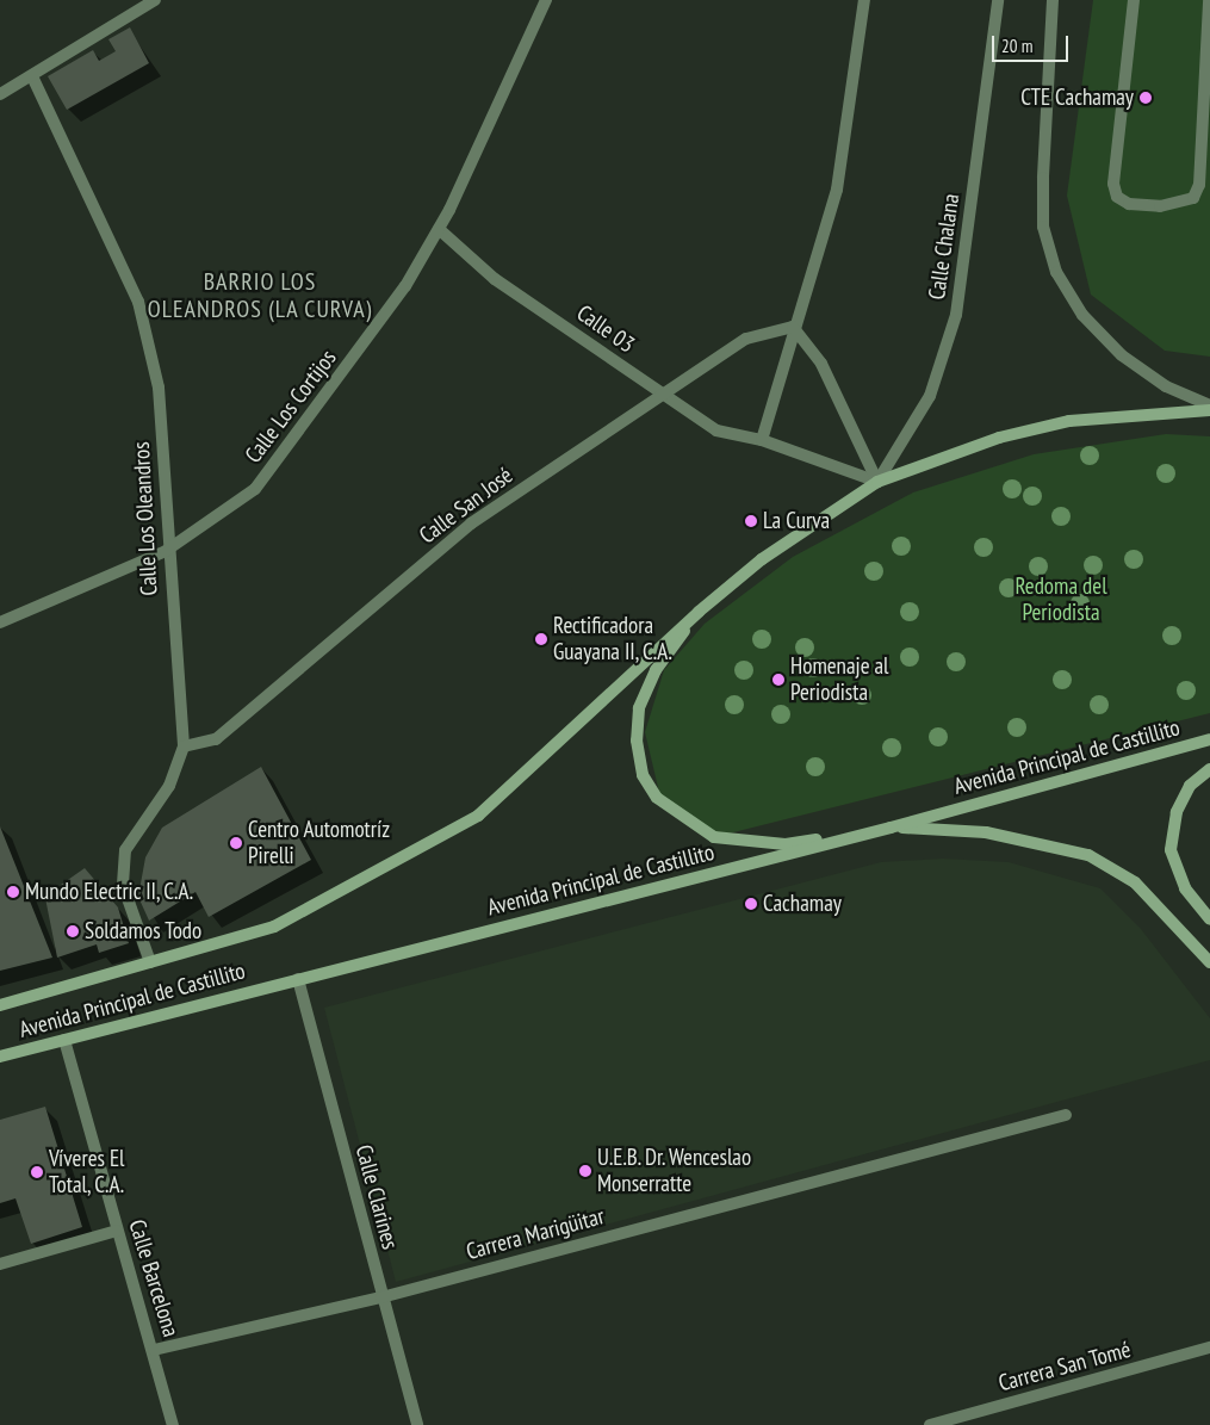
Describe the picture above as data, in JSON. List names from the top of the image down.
{
  "streets": {
    "main road": ["Avenida Principal de Castillito"],
    "street": [
      "Calle Chalana",
      "Calle 03",
      "Calle Los Cortijos",
      "Calle San José",
      "Calle Los Oleandros",
      "Calle Clarines",
      "Carrera Marigüitar",
      "Calle Barcelona",
      "Carrera San Tomé"
    ]
  },
  "crossings": [
    ["Calle Chalana", "Calle 03"],
    ["Calle Chalana", "Avenida Principal de Castillito"],
    ["Calle 03", "Calle Los Cortijos"],
    ["Calle 03", "Calle San José"],
    ["Calle 03", "Avenida Principal de Castillito"],
    ["Calle Los Cortijos", "Calle Los Oleandros"],
    ["Calle San José", "Calle Los Oleandros"],
    ["Calle Los Oleandros", "Avenida Principal de Castillito"],
    ["Avenida Principal de Castillito", "Calle Clarines"],
    ["Avenida Principal de Castillito", "Calle Barcelona"],
    ["Calle Clarines", "Carrera Marigüitar"],
    ["Carrera Marigüitar", "Calle Barcelona"]
  ],
  "districts": ["BARRIO LOS OLEANDROS (LA CURVA)"],
  "parks": ["Redoma del Periodista"],
  "places": [
    "CTE Cachamay",
    "La Curva",
    "Rectificadora Guayana II, C.A.",
    "Homenaje al Periodista",
    "Centro Automotríz Pirelli",
    "Mundo Electric II, C.A.",
    "Cachamay",
    "Soldamos Todo",
    "U.E.B. Dr. Wenceslao Monserratte",
    "Víveres El Total, C.A."
  ],
  "scale_bar": "20 m"
}
